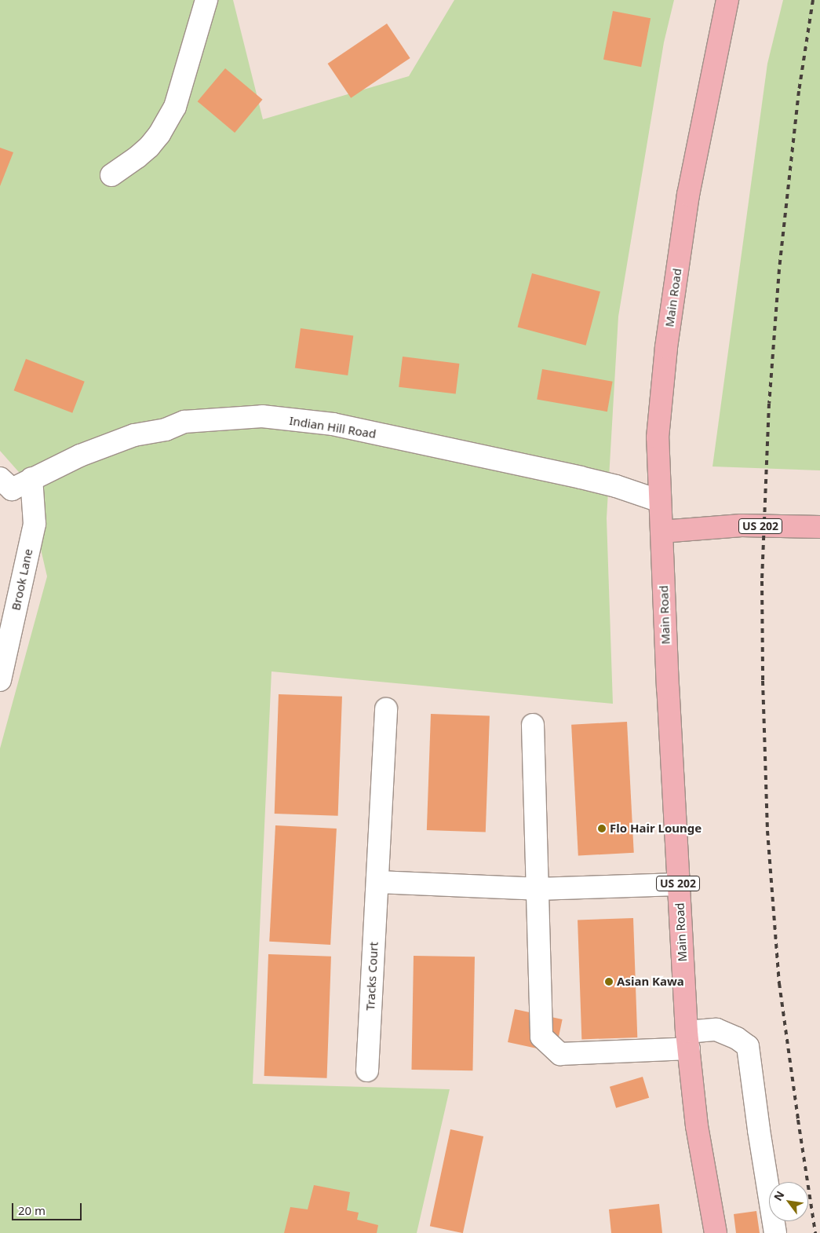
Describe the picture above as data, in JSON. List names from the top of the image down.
{
  "streets": {
    "main road": ["Main Road", "US 202"],
    "street": ["Indian Hill Road", "Brook Lane", "Tracks Court"]
  },
  "crossings": [
    ["Main Road", "Indian Hill Road"],
    ["Main Road", "US 202"],
    ["Indian Hill Road", "Brook Lane"]
  ],
  "places": ["Flo Hair Lounge", "Asian Kawa"],
  "scale_bar": "20 m",
  "north": "top left"
}
